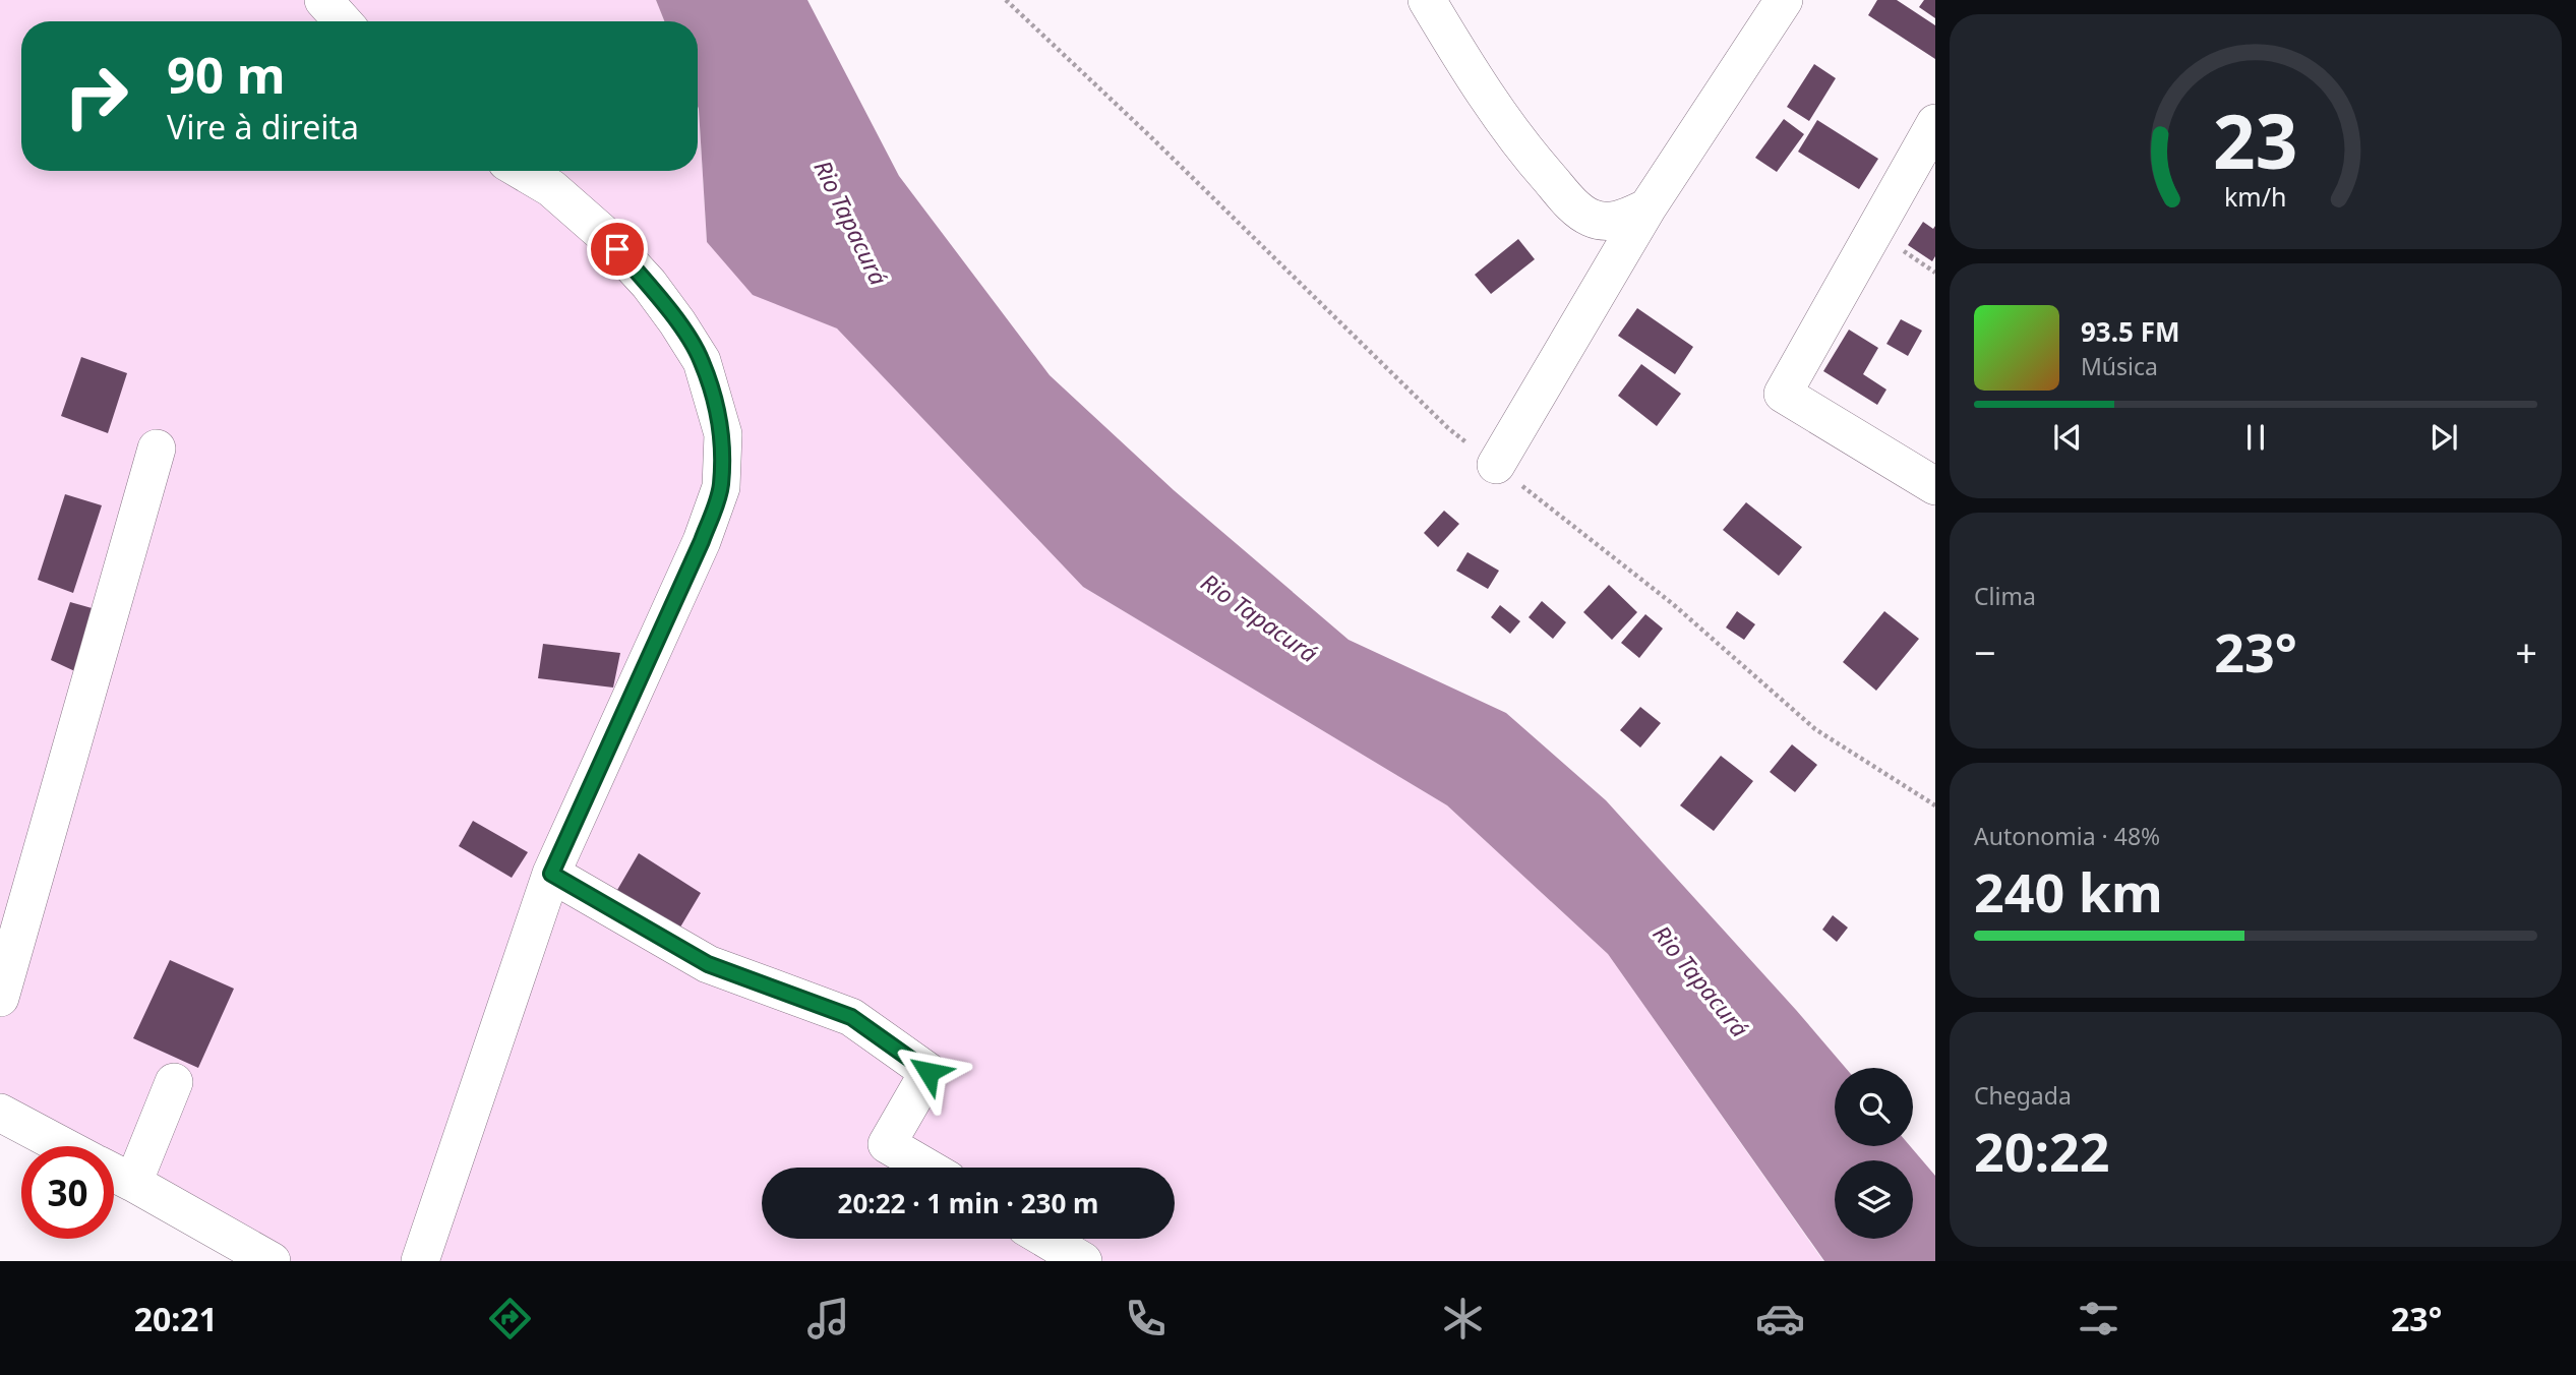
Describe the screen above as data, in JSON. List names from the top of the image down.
{
  "water": ["Rio Tapacurá"],
  "page": {
    "turn": ["90 m", "Vire à direita"],
    "song": ["93.5 FM", "Música"],
    "tile": [
      "Clima",
      ["Autonomia · 48%", "240 km"],
      ["Chegada", "20:22"]
    ],
    "heat": ["−", "23°", "+"],
    "limit": "30",
    "trip": "20:22 · 1 min · 230 m",
    "tabs": ["20:21", "23°"],
    "gauge": ["23", "km/h"]
  }
}
